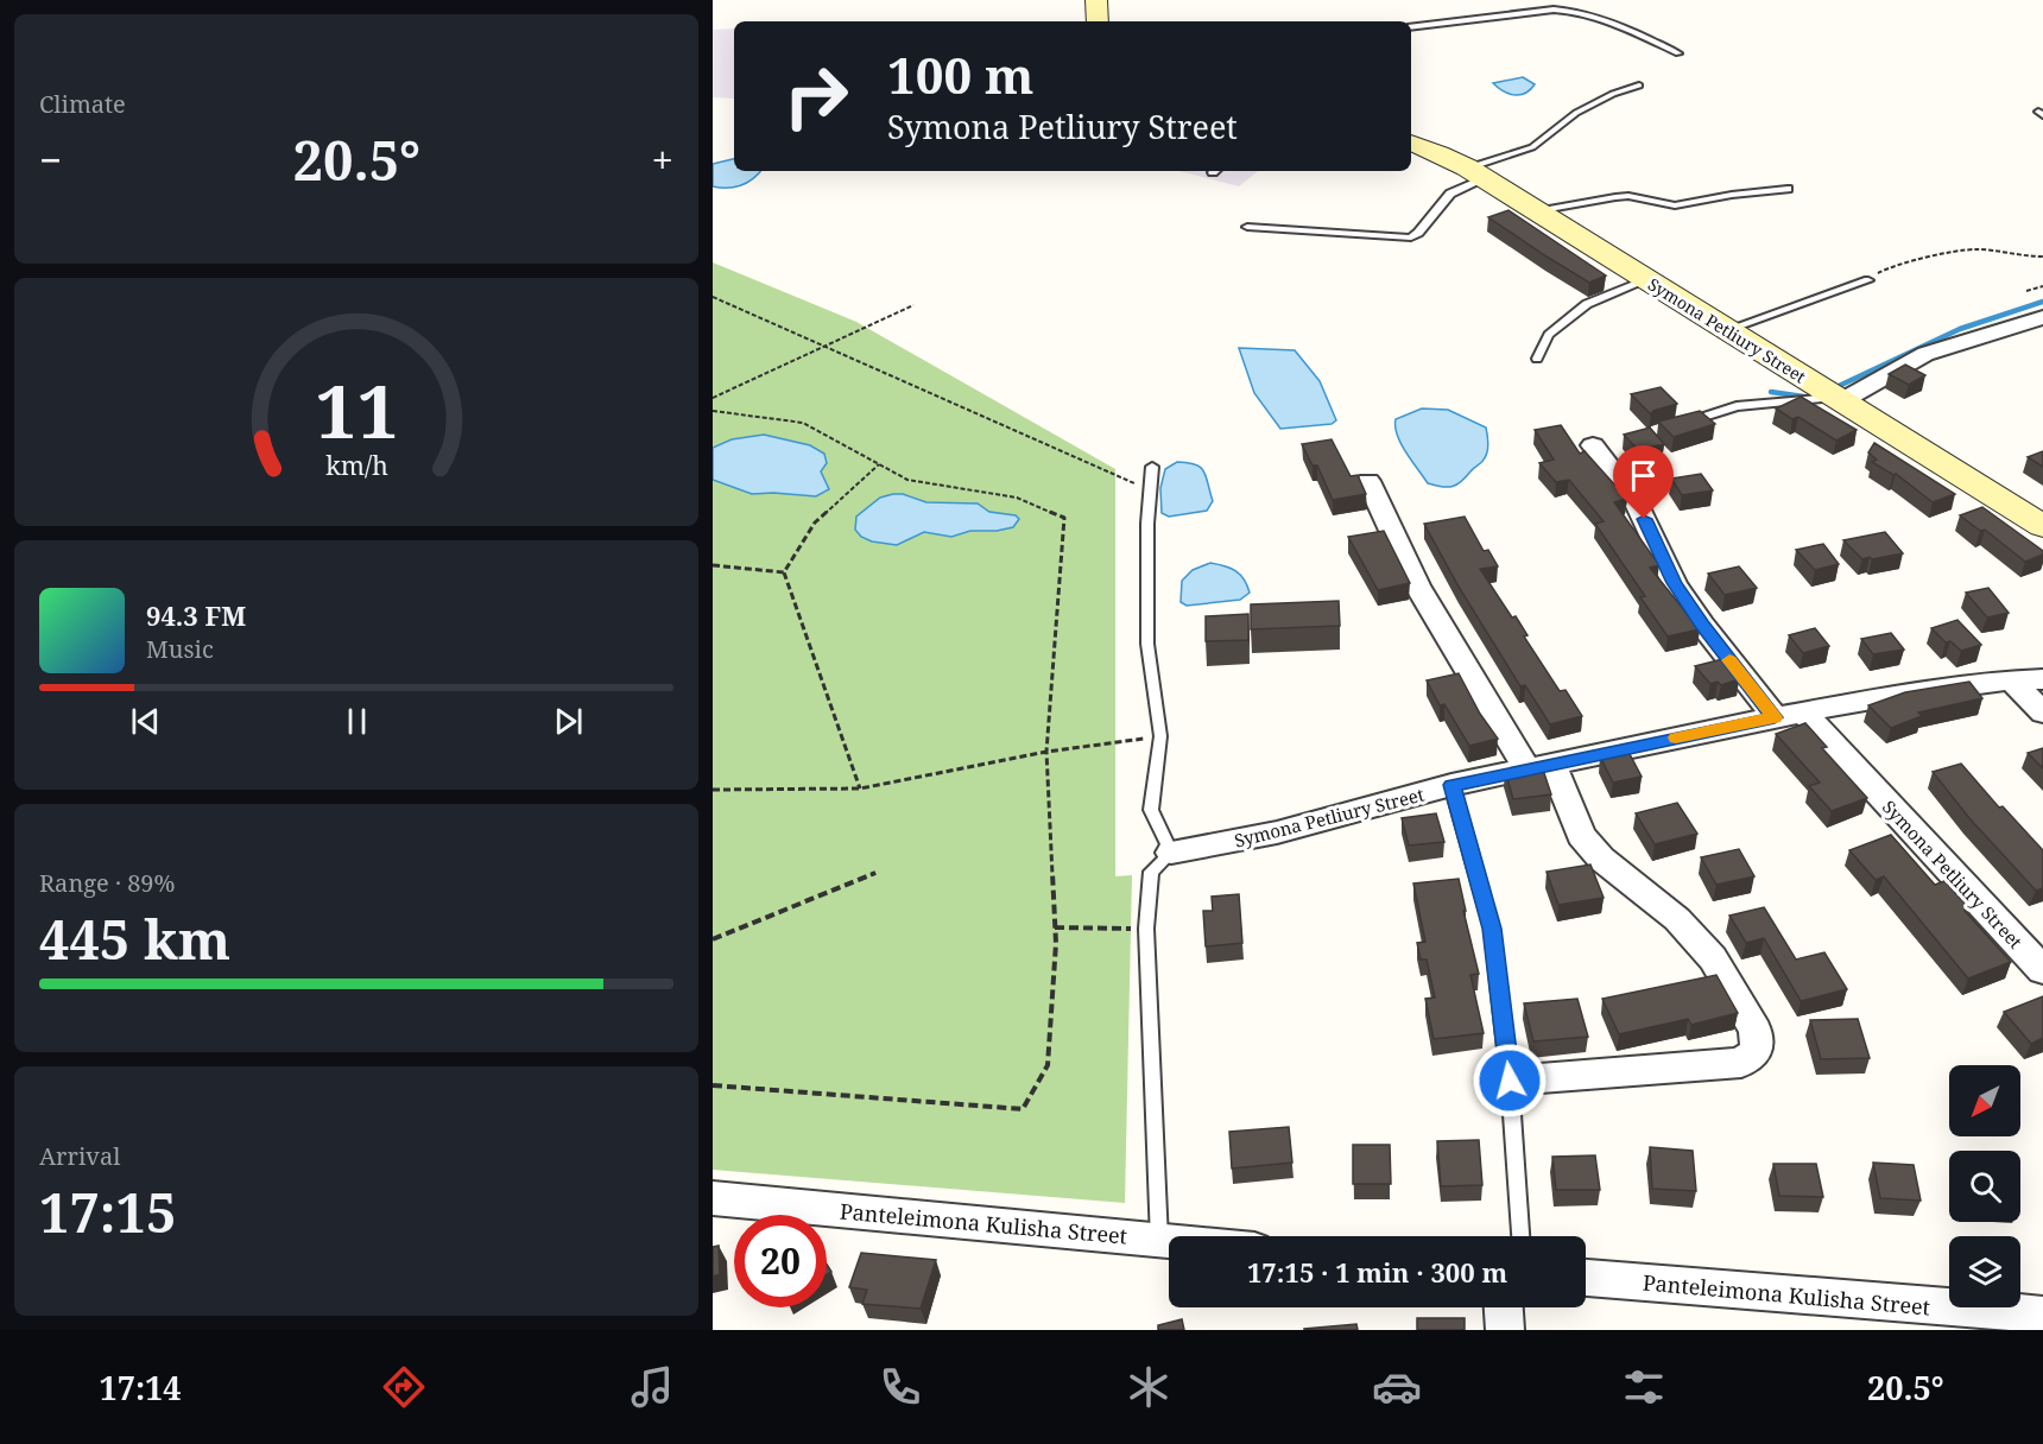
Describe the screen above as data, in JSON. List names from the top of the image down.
{
  "streets": {
    "main road": ["Symona Petliury Street"],
    "street": ["Panteleimona Kulisha Street"]
  },
  "north": "bottom left",
  "page": {
    "tile": [
      "Climate",
      ["Range · 89%", "445 km"],
      ["Arrival", "17:15"]
    ],
    "turn": ["100 m", "Symona Petliury Street"],
    "heat": ["−", "20.5°", "+"],
    "song": ["94.3 FM", "Music"],
    "limit": "20",
    "trip": "17:15 · 1 min · 300 m",
    "tabs": ["17:14", "20.5°"],
    "gauge": ["11", "km/h"]
  }
}
